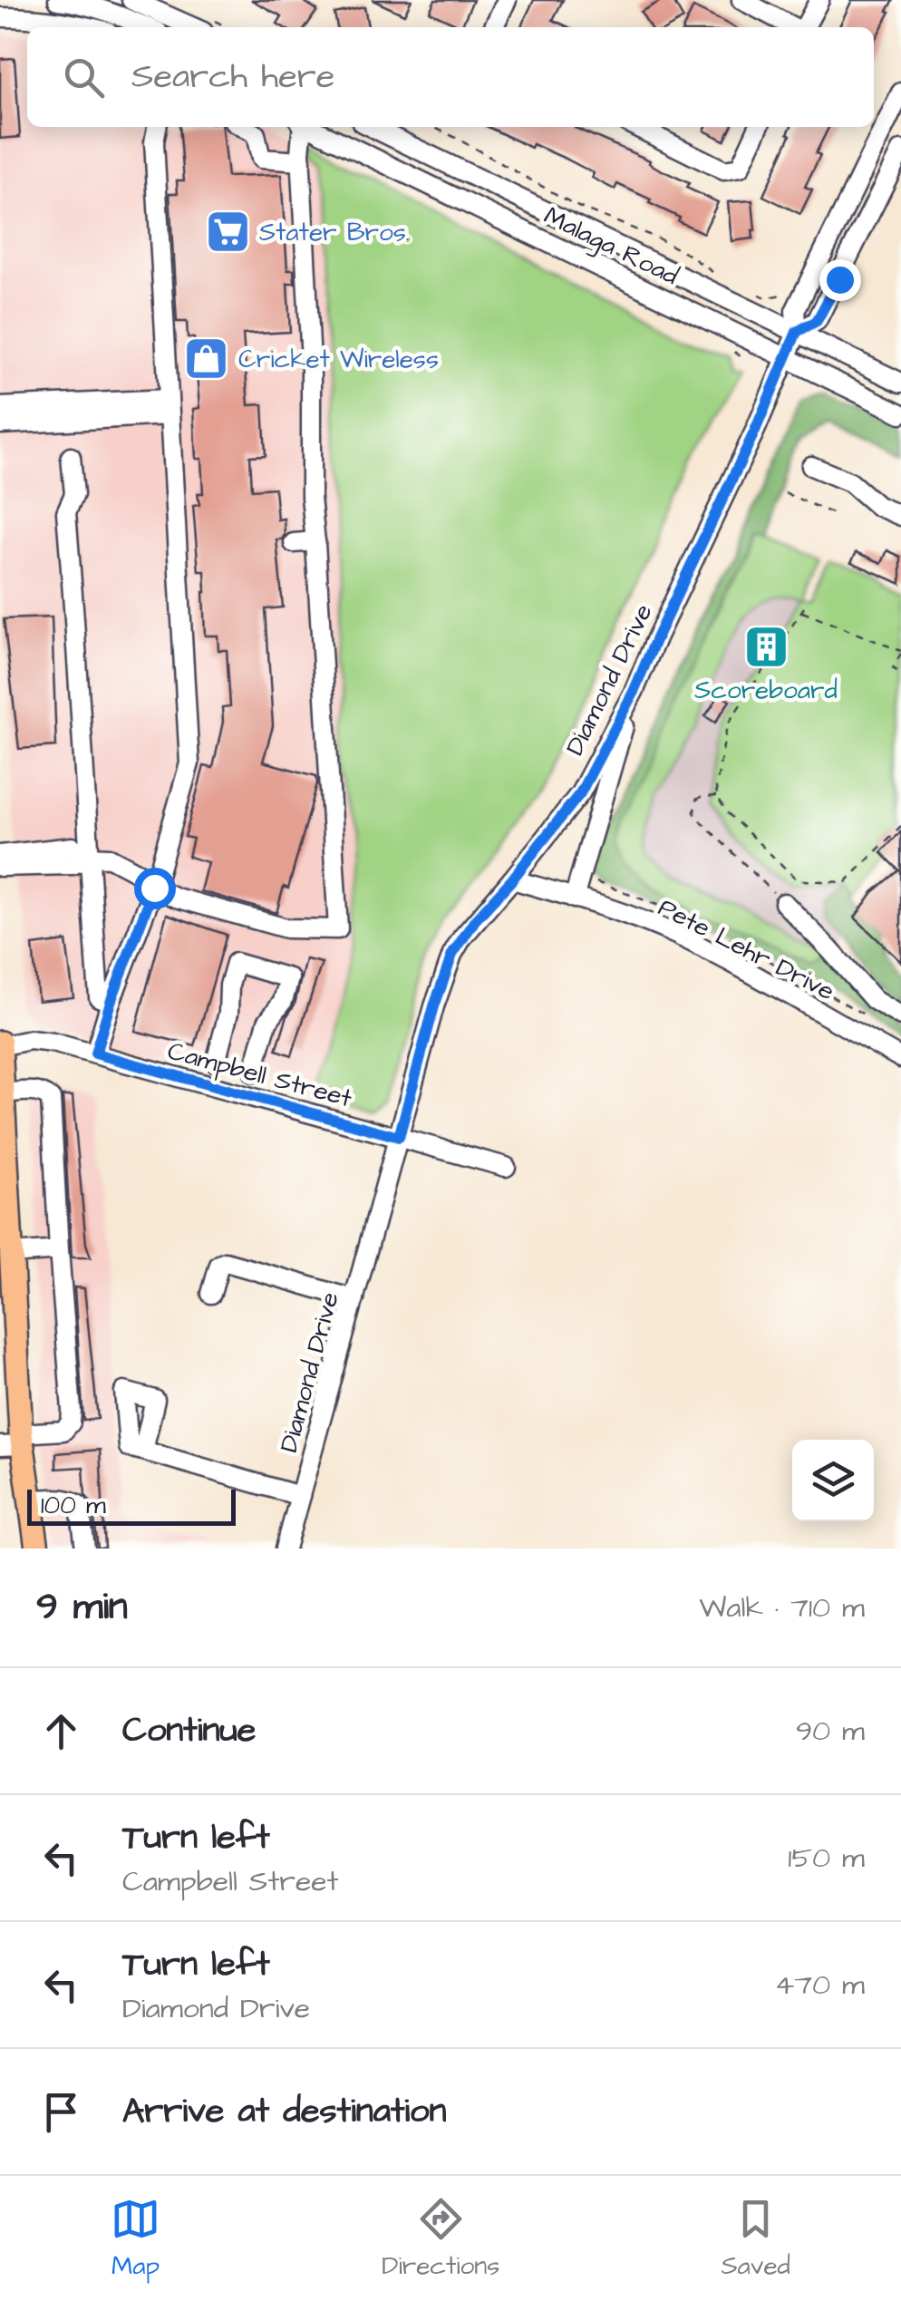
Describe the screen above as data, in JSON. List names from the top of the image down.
{
  "streets": {
    "street": [
      "Malaga Road",
      "Diamond Drive",
      "Pete Lehr Drive",
      "Campbell Street"
    ]
  },
  "crossings": [
    ["Malaga Road", "Diamond Drive"],
    ["Diamond Drive", "Pete Lehr Drive"],
    ["Diamond Drive", "Campbell Street"]
  ],
  "places": {
    "supermarket": ["Stater Bros."],
    "shop": ["Cricket Wireless"],
    "building": ["Scoreboard"]
  },
  "scale_bar": "100 m",
  "page": {
    "search": "Search here",
    "scale": "100 m",
    "heading": ["9 min", "Walk · 710 m"],
    "list": [
      ["Continue", "90 m"],
      ["Turn left", "Campbell Street", "150 m"],
      ["Turn left", "Diamond Drive", "470 m"],
      "Arrive at destination"
    ],
    "nav": ["Map", "Directions", "Saved"]
  }
}
